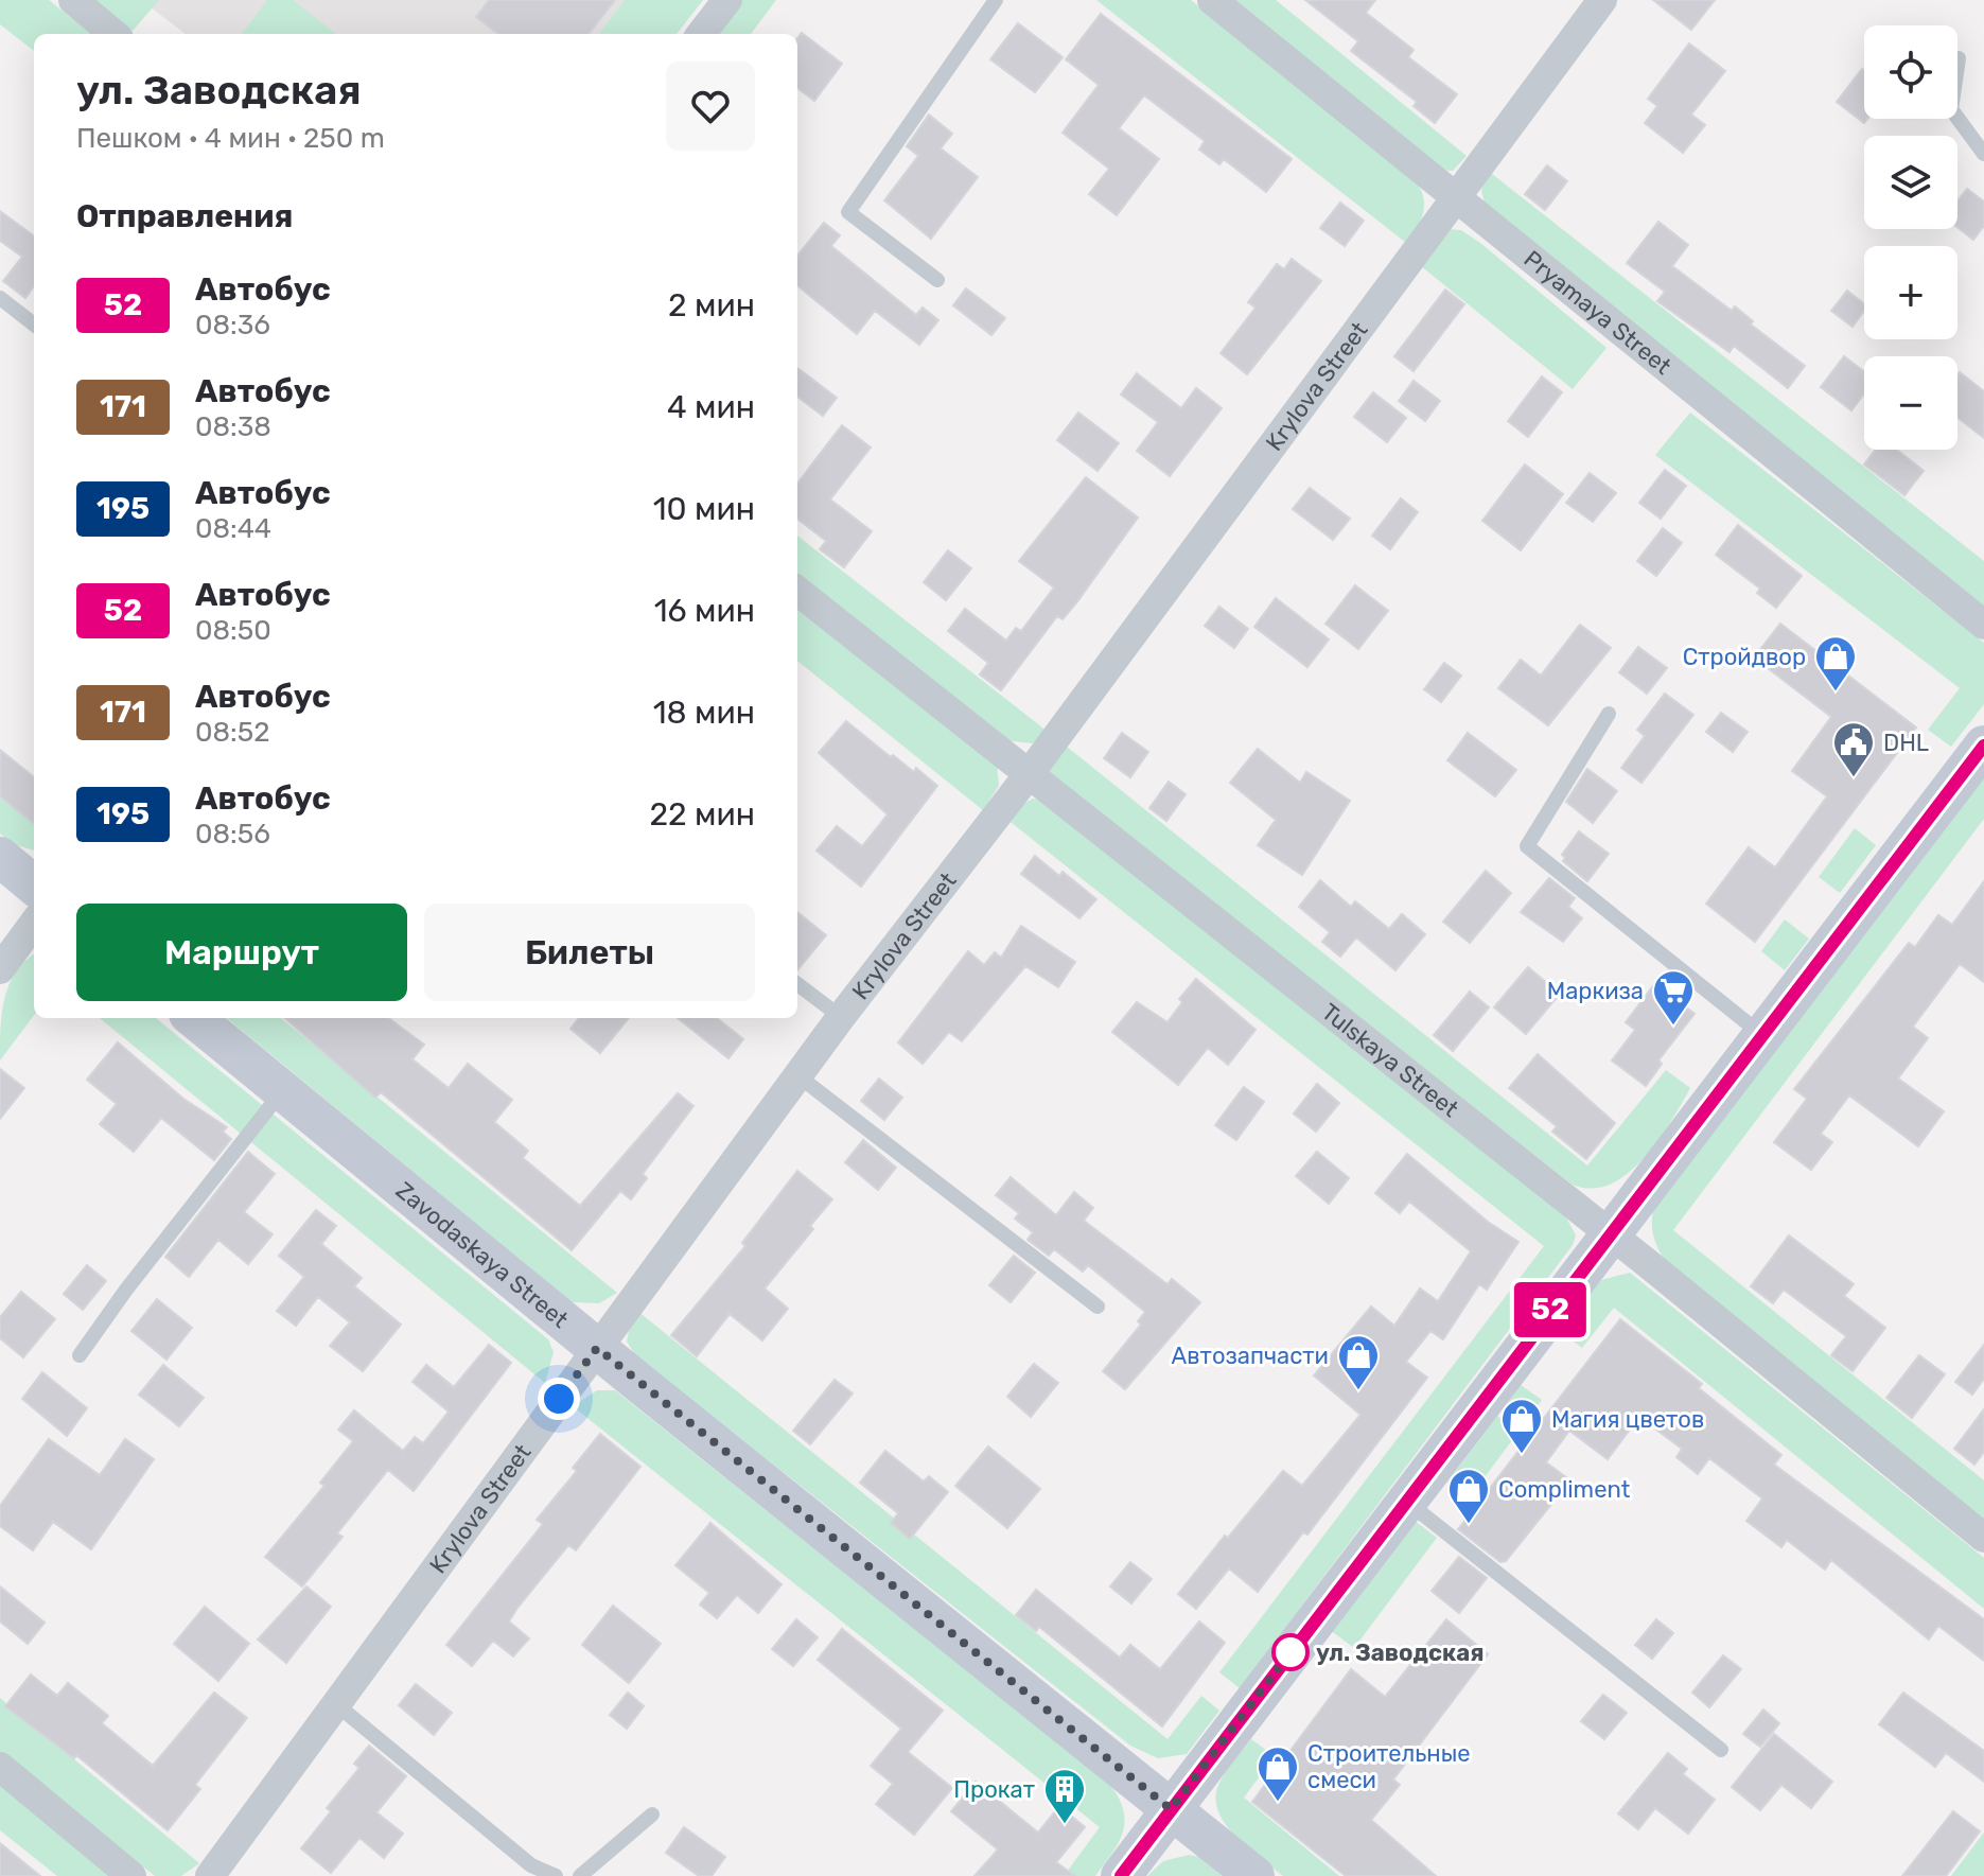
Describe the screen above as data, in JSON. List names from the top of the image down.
{
  "streets": {
    "main road": ["Zavodaskaya Street"],
    "street": ["Pryamaya Street", "Krylova Street", "Tulskaya Street"]
  },
  "crossings": [
    ["Pryamaya Street", "Krylova Street"],
    ["Krylova Street", "Tulskaya Street"],
    ["Krylova Street", "Zavodaskaya Street"]
  ],
  "places": {
    "shop": [
      "Стройдвор",
      "Автозапчасти",
      "Магия цветов",
      "Compliment",
      "Строительные смеси"
    ],
    "public building": ["DHL"],
    "supermarket": ["Маркиза"],
    "other": ["ул. Заводская"],
    "building": ["Прокат"]
  },
  "lines": ["bus line 52"],
  "page": {
    "on_map": "52",
    "map_buttons": ["+", "−"],
    "heading": [
      ["ул. Заводская", "Пешком · 4 мин · 250 m"],
      "Отправления"
    ],
    "list": [
      {
        "mark": "52",
        "name": "Автобус",
        "note": "08:36",
        "value": "2 мин"
      },
      {
        "mark": "171",
        "name": "Автобус",
        "note": "08:38",
        "value": "4 мин"
      },
      {
        "mark": "195",
        "name": "Автобус",
        "note": "08:44",
        "value": "10 мин"
      },
      {
        "mark": "52",
        "name": "Автобус",
        "note": "08:50",
        "value": "16 мин"
      },
      {
        "mark": "171",
        "name": "Автобус",
        "note": "08:52",
        "value": "18 мин"
      },
      {
        "mark": "195",
        "name": "Автобус",
        "note": "08:56",
        "value": "22 мин"
      }
    ],
    "buttons": ["Маршрут", "Билеты"]
  }
}
